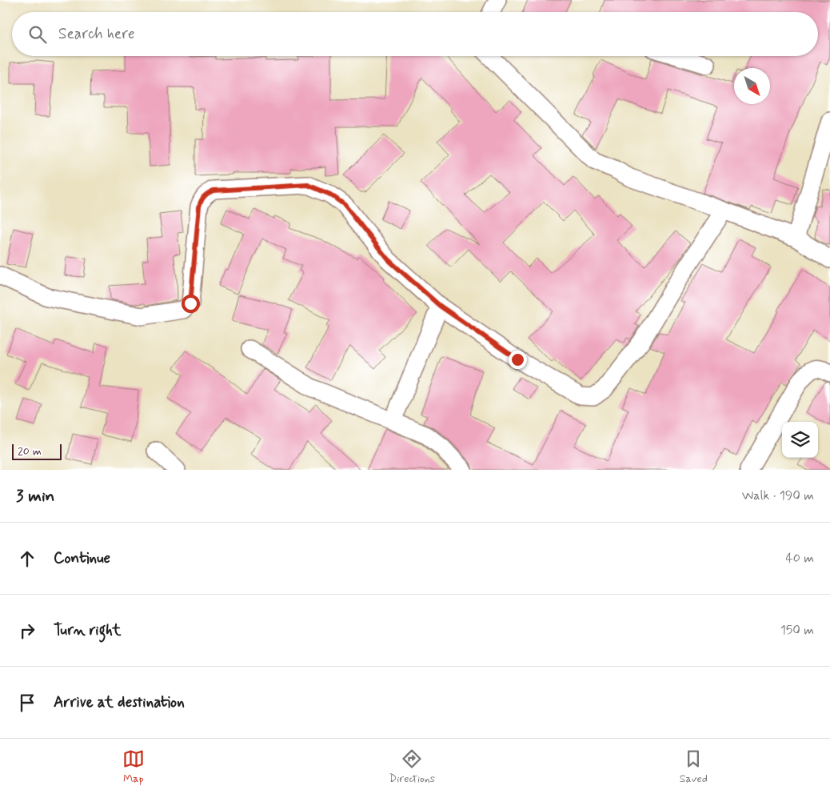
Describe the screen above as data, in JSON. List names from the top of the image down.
{
  "scale_bar": "20 m",
  "north": "bottom right",
  "page": {
    "search": "Search here",
    "scale": "20 m",
    "heading": ["3 min", "Walk · 190 m"],
    "list": [
      ["Continue", "40 m"],
      ["Turn right", "150 m"],
      "Arrive at destination"
    ],
    "nav": ["Map", "Directions", "Saved"]
  }
}
